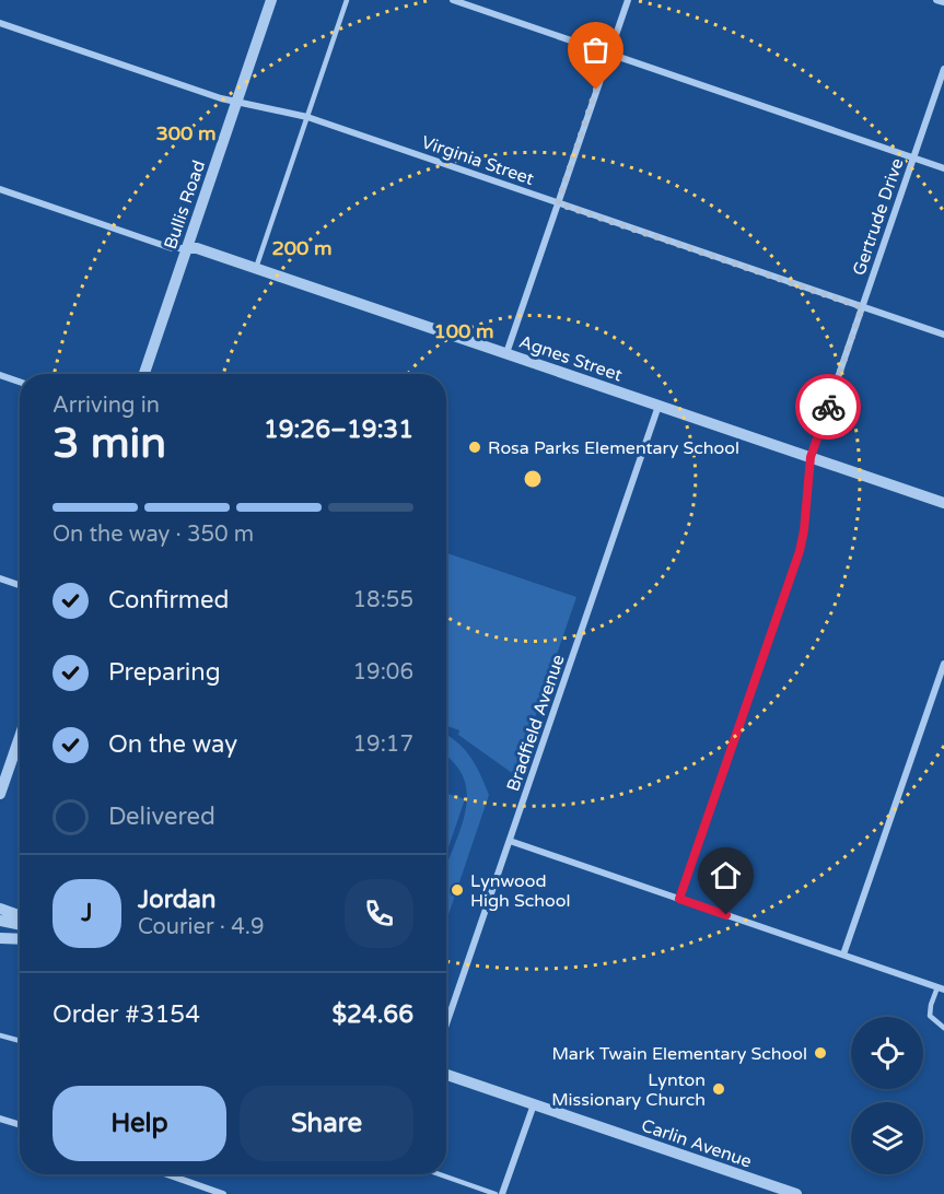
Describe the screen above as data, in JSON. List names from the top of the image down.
{
  "streets": {
    "street": [
      "Virginia Street",
      "Bullis Road",
      "Gertrude Drive",
      "Agnes Street",
      "Bradfield Avenue",
      "Carlin Avenue"
    ]
  },
  "crossings": [
    ["Virginia Street", "Bullis Road"],
    ["Virginia Street", "Gertrude Drive"],
    ["Bullis Road", "Agnes Street"],
    ["Gertrude Drive", "Agnes Street"],
    ["Agnes Street", "Bradfield Avenue"]
  ],
  "places": [
    "Rosa Parks Elementary School",
    "Lynwood High School",
    "Mark Twain Elementary School",
    "Lynton Missionary Church"
  ],
  "page": {
    "heading": ["3 min", "Arriving in", "19:26–19:31"],
    "panel": [
      "Jordan",
      "Courier · 4.9",
      "Order #3154",
      "$24.66"
    ],
    "bar": "On the way · 350 m",
    "list": [
      ["Confirmed", "18:55"],
      ["Preparing", "19:06"],
      ["On the way", "19:17"],
      "Delivered"
    ],
    "round": "J",
    "buttons": ["Help", "Share"]
  },
  "rings": ["300 m", "200 m", "100 m"]
}
